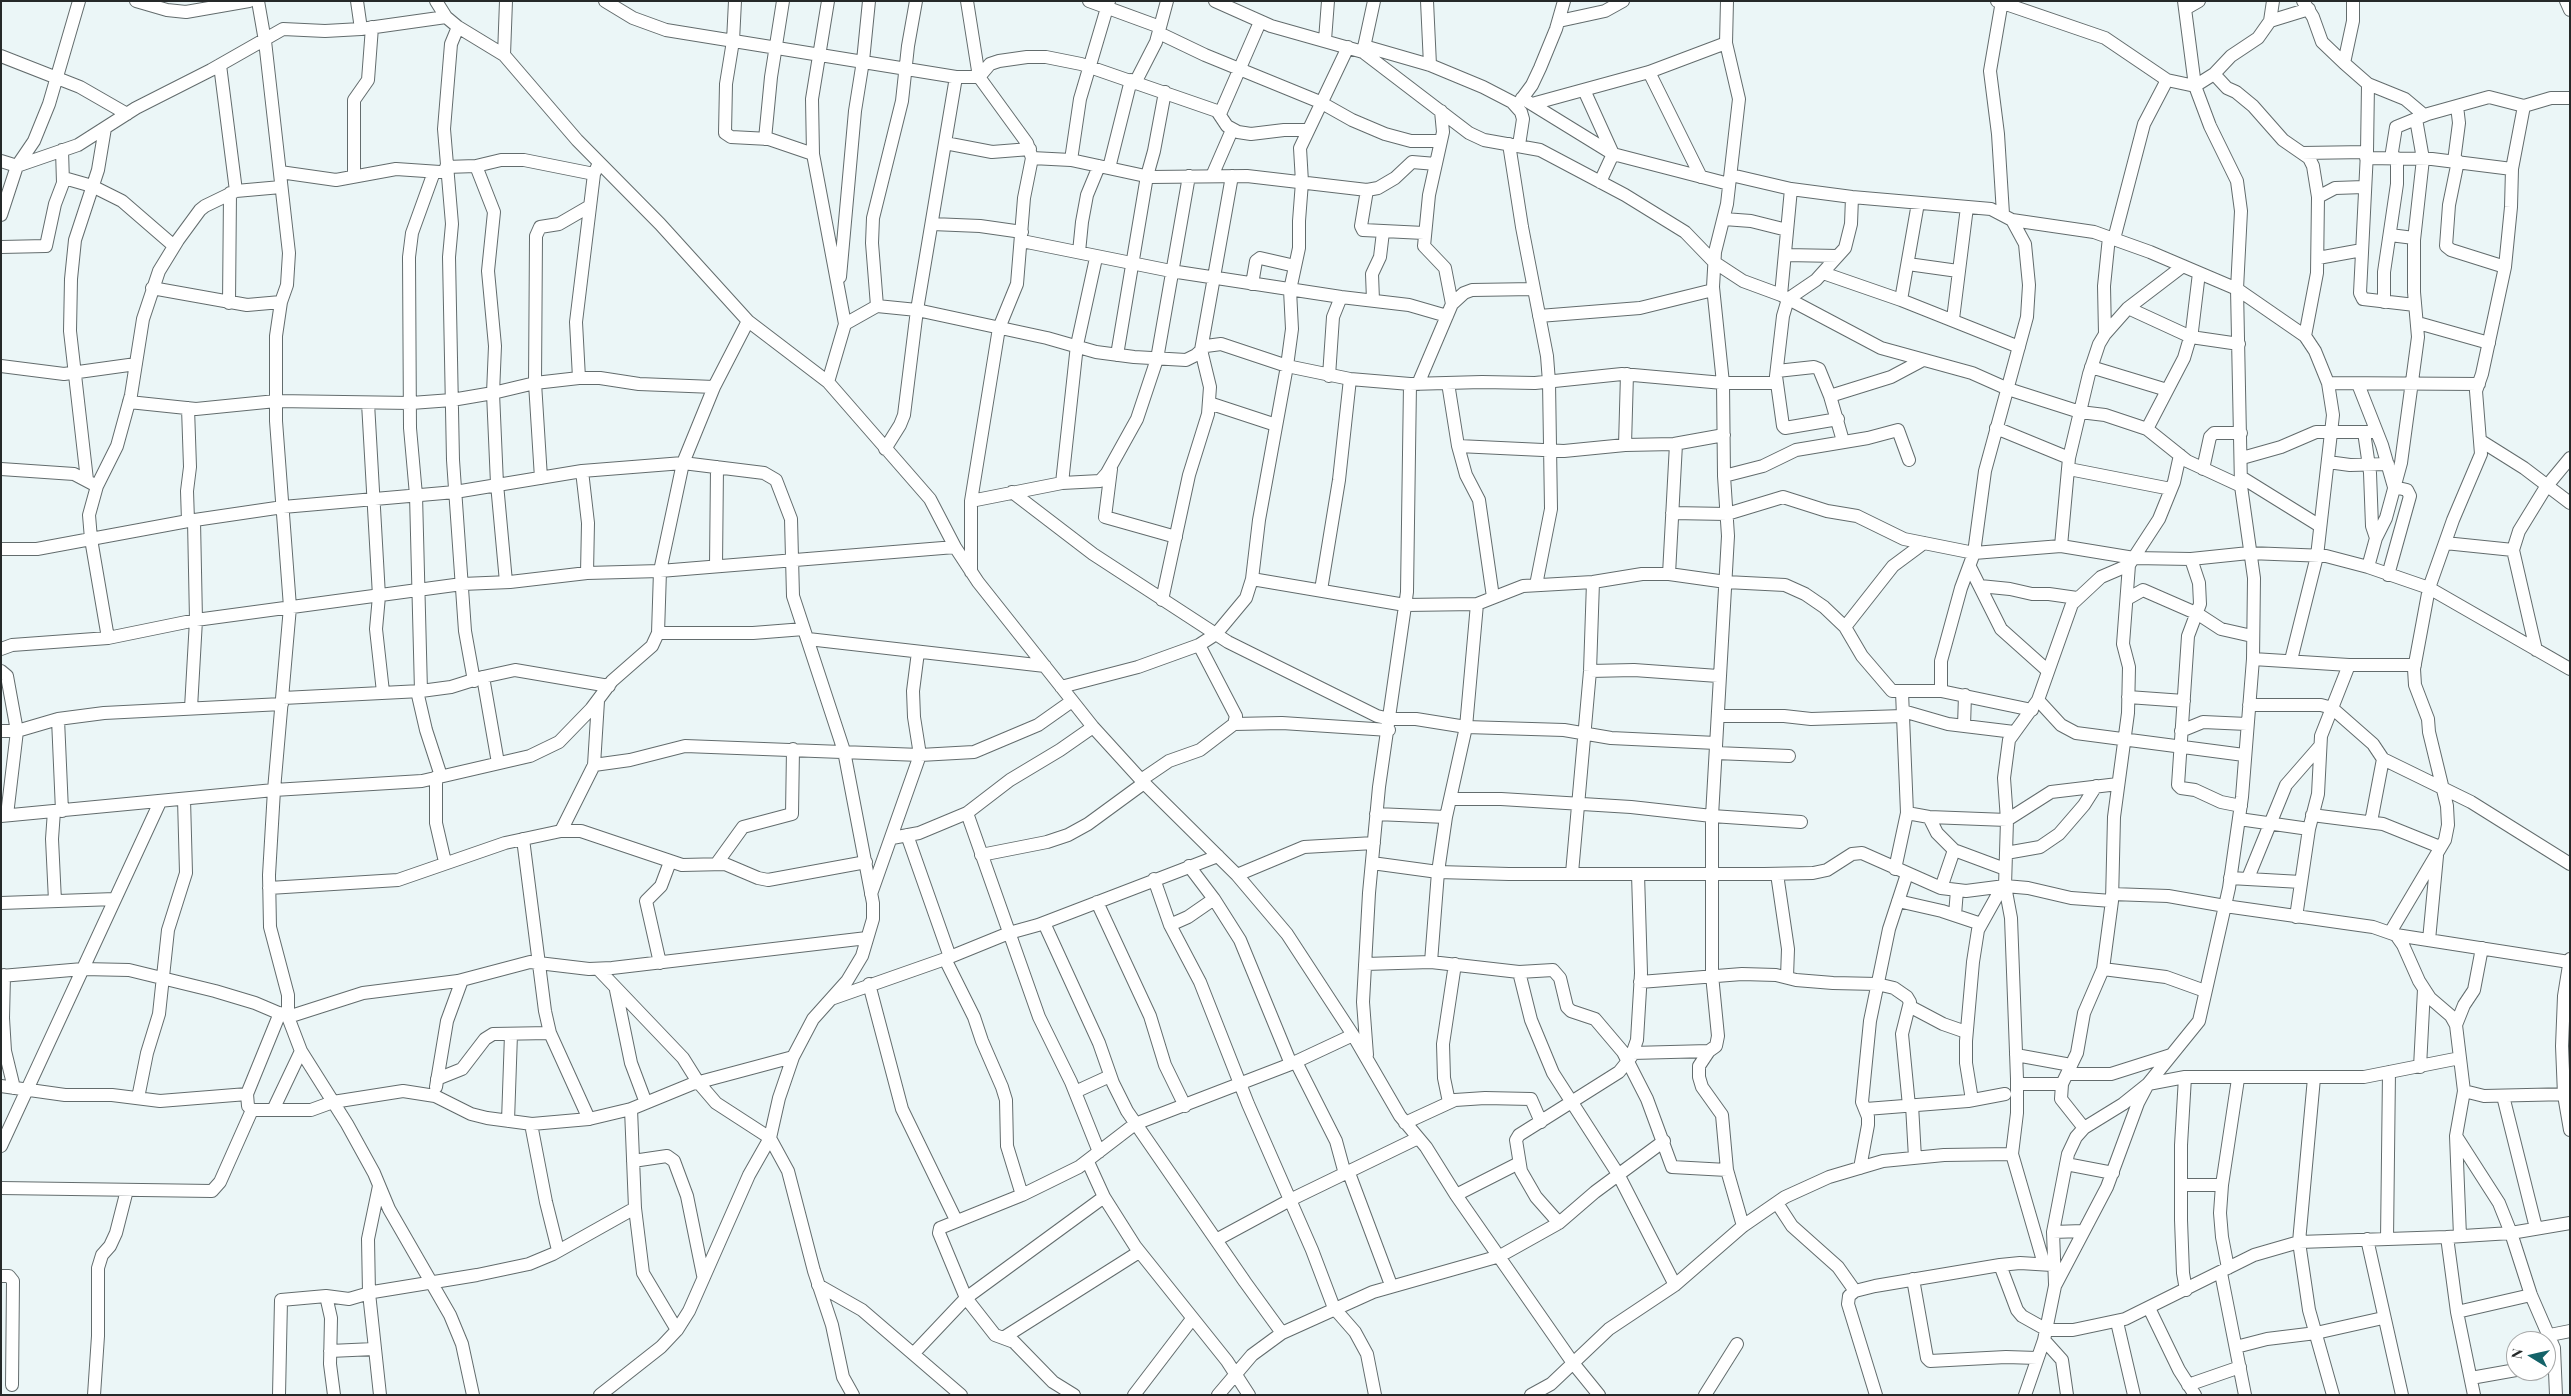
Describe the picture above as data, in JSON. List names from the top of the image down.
{
  "north": "left"
}
